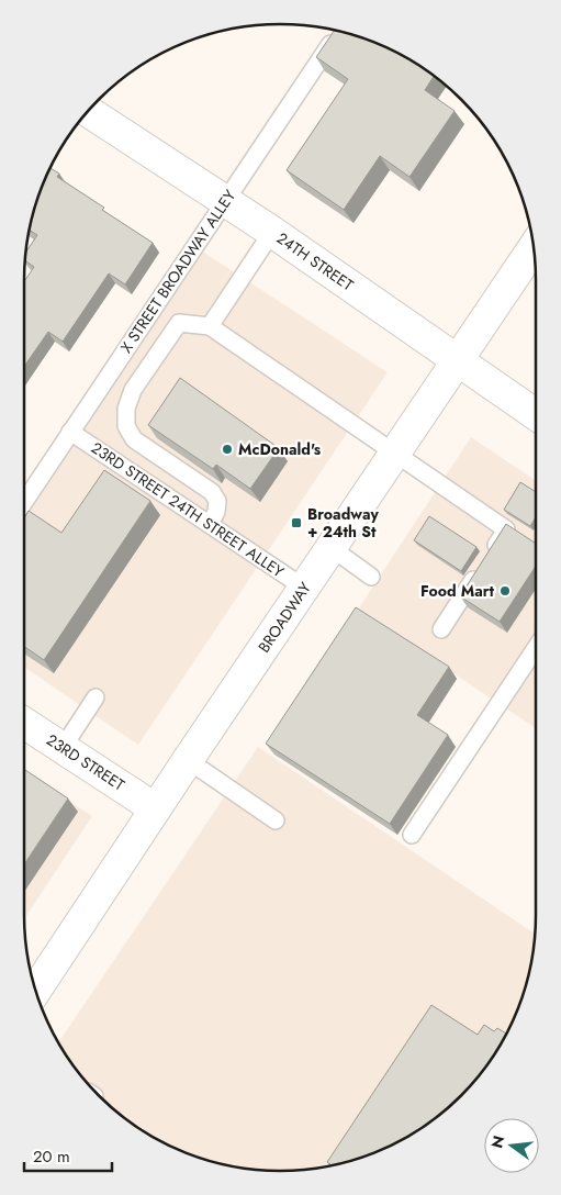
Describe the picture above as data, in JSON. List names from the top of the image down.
{
  "streets": {
    "main road": ["24TH STREET", "BROADWAY", "23RD STREET"],
    "lane": ["X STREET BROADWAY ALLEY", "23RD STREET 24TH STREET ALLEY"]
  },
  "crossings": [
    ["24TH STREET", "X STREET BROADWAY ALLEY"],
    ["24TH STREET", "BROADWAY"],
    ["X STREET BROADWAY ALLEY", "23RD STREET 24TH STREET ALLEY"],
    ["23RD STREET 24TH STREET ALLEY", "BROADWAY"],
    ["BROADWAY", "23RD STREET"]
  ],
  "places": {
    "other": ["McDonald's", "Food Mart"],
    "transit": ["Broadway + 24th St"]
  },
  "scale_bar": "20 m",
  "north": "left"
}
